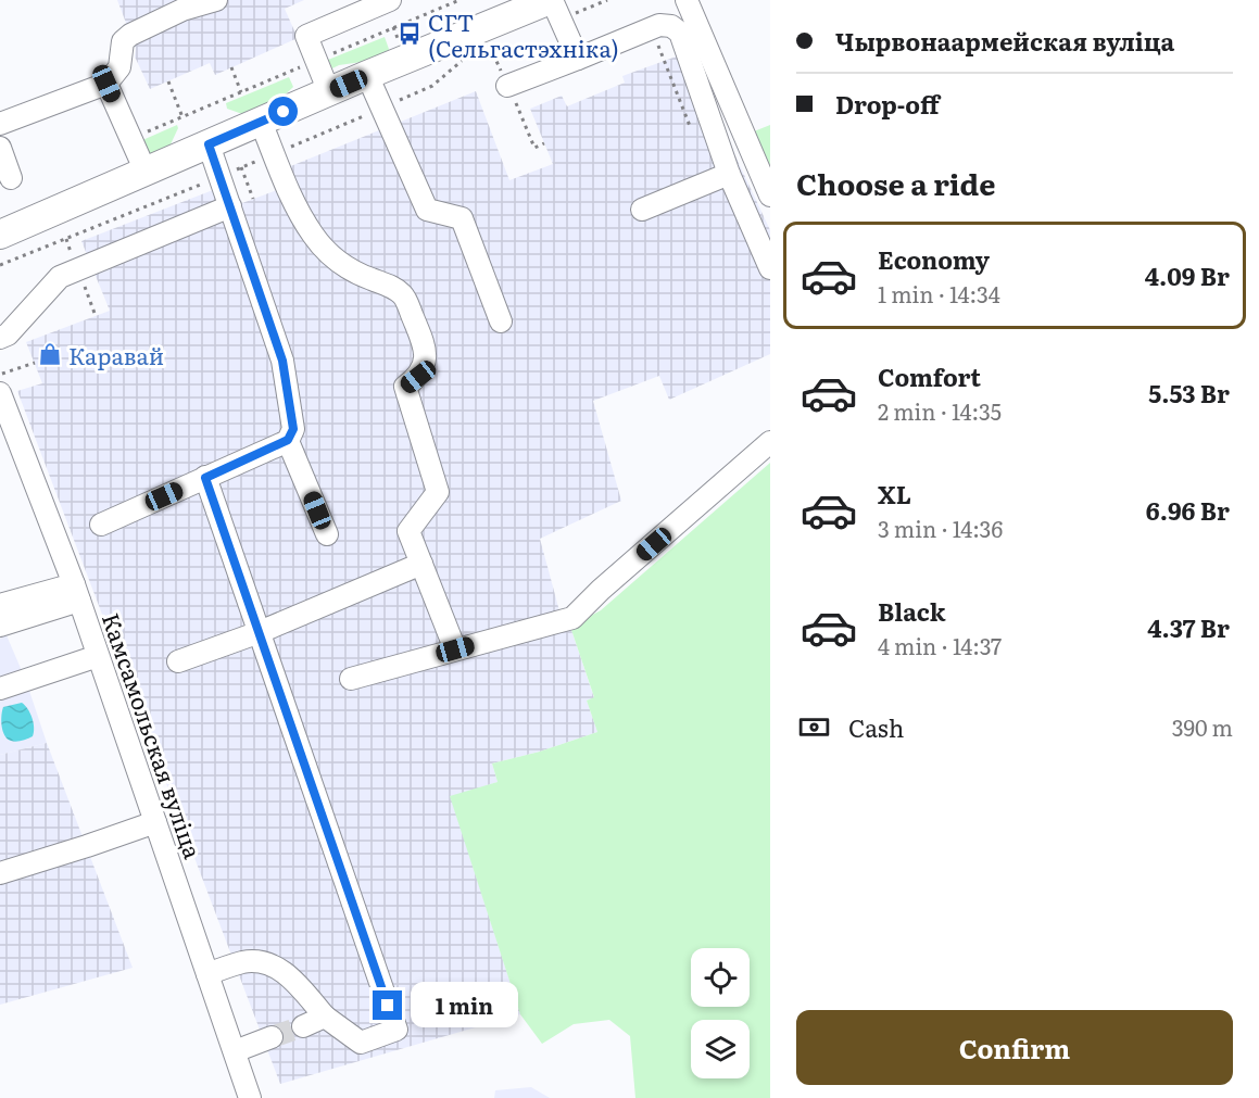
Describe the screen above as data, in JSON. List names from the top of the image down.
{
  "streets": {
    "street": ["Камсамольская вуліца"]
  },
  "places": {
    "bus stop": ["СГТ (Сельгастэхніка)"],
    "shop": ["Каравай"]
  },
  "page": {
    "banner": ["Чырвонаармейская вуліца", "Drop-off"],
    "heading": "Choose a ride",
    "list": [
      {
        "name": "Economy",
        "note": "1 min · 14:34",
        "value": "4.09 Br"
      },
      {
        "name": "Comfort",
        "note": "2 min · 14:35",
        "value": "5.53 Br"
      },
      {
        "name": "XL",
        "note": "3 min · 14:36",
        "value": "6.96 Br"
      },
      {
        "name": "Black",
        "note": "4 min · 14:37",
        "value": "4.37 Br"
      }
    ],
    "pay": ["Cash", "390 m"],
    "bubble": "1 min",
    "buttons": "Confirm"
  }
}
